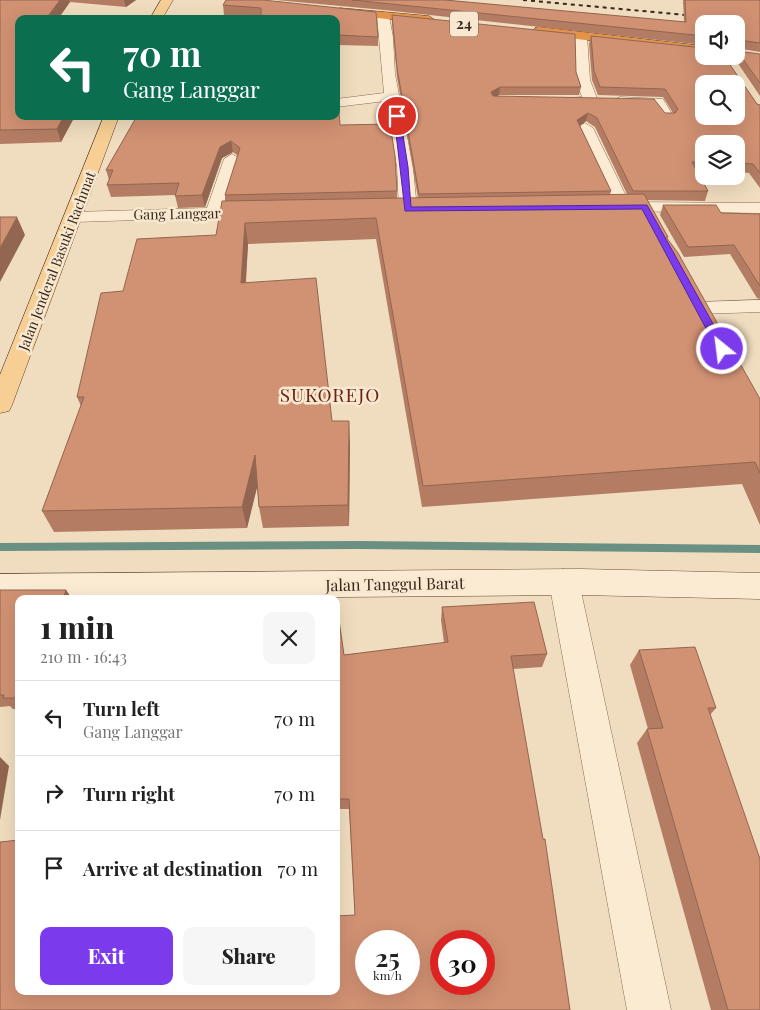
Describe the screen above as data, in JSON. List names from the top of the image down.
{
  "streets": {
    "highway": ["24"],
    "main road": ["Jalan Jenderal Basuki Rachmat"],
    "street": ["Gang Langgar", "Jalan Tanggul Barat"]
  },
  "crossings": [
    ["Gang Langgar", "Jalan Jenderal Basuki Rachmat"]
  ],
  "districts": ["SUKOREJO"],
  "page": {
    "turn": ["70 m", "Gang Langgar"],
    "heading": ["1 min", "210 m · 16:43"],
    "list": [
      {
        "name": "Turn left",
        "note": "Gang Langgar",
        "value": "70 m"
      },
      {
        "name": "Turn right",
        "value": "70 m"
      },
      {
        "name": "Arrive at destination",
        "value": "70 m"
      }
    ],
    "buttons": ["Exit", "Share"],
    "speed": "25 km/h",
    "limit": "30"
  }
}
